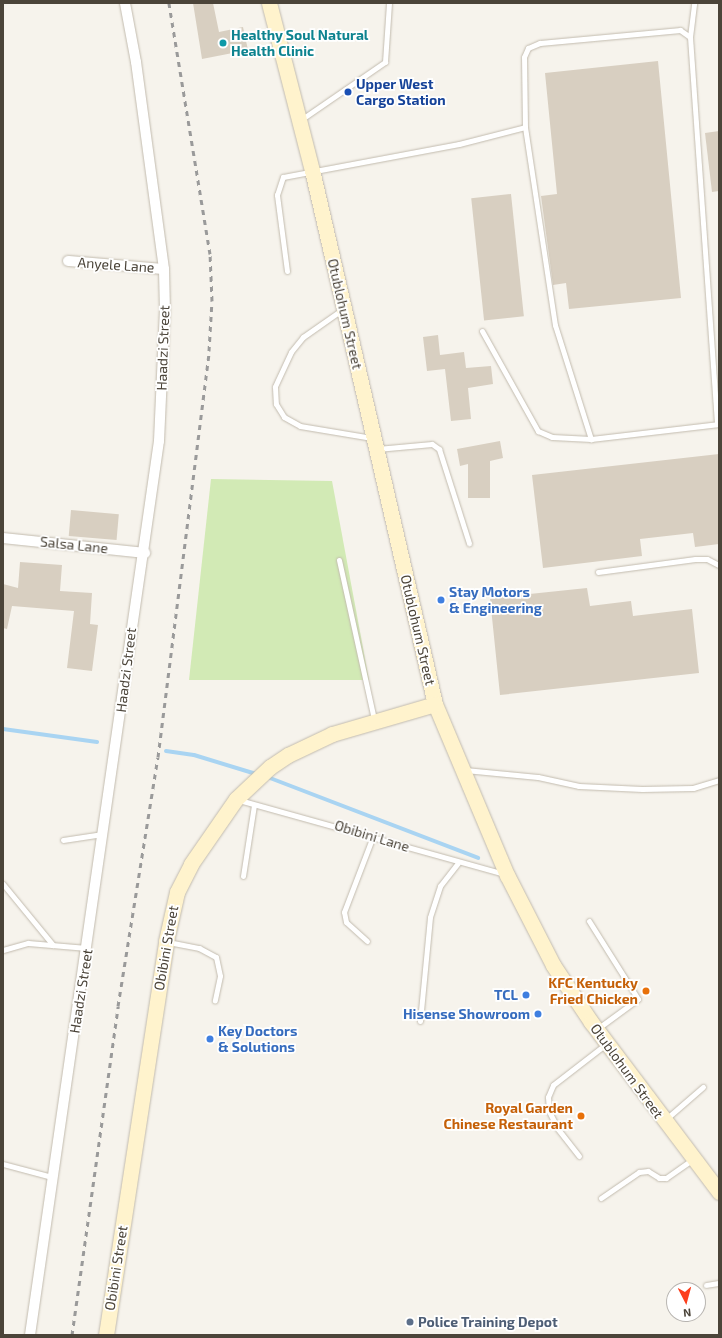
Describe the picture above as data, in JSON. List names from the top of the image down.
{
  "streets": {
    "street": [
      "Anyele Lane",
      "Otublohum Street",
      "Haadzi Street",
      "Salsa Lane",
      "Obibini Street"
    ],
    "lane": ["Obibini Lane"]
  },
  "crossings": [
    ["Anyele Lane", "Haadzi Street"],
    ["Otublohum Street", "Obibini Lane"],
    ["Otublohum Street", "Obibini Street"],
    ["Haadzi Street", "Salsa Lane"],
    ["Obibini Lane", "Obibini Street"]
  ],
  "places": [
    "Healthy Soul Natural Health Clinic",
    "Upper West Cargo Station",
    "Stay Motors & Engineering",
    "KFC Kentucky Fried Chicken",
    "TCL",
    "Hisense Showroom",
    "Key Doctors & Solutions",
    "Royal Garden Chinese Restaurant",
    "Police Training Depot"
  ],
  "north": "bottom"
}
